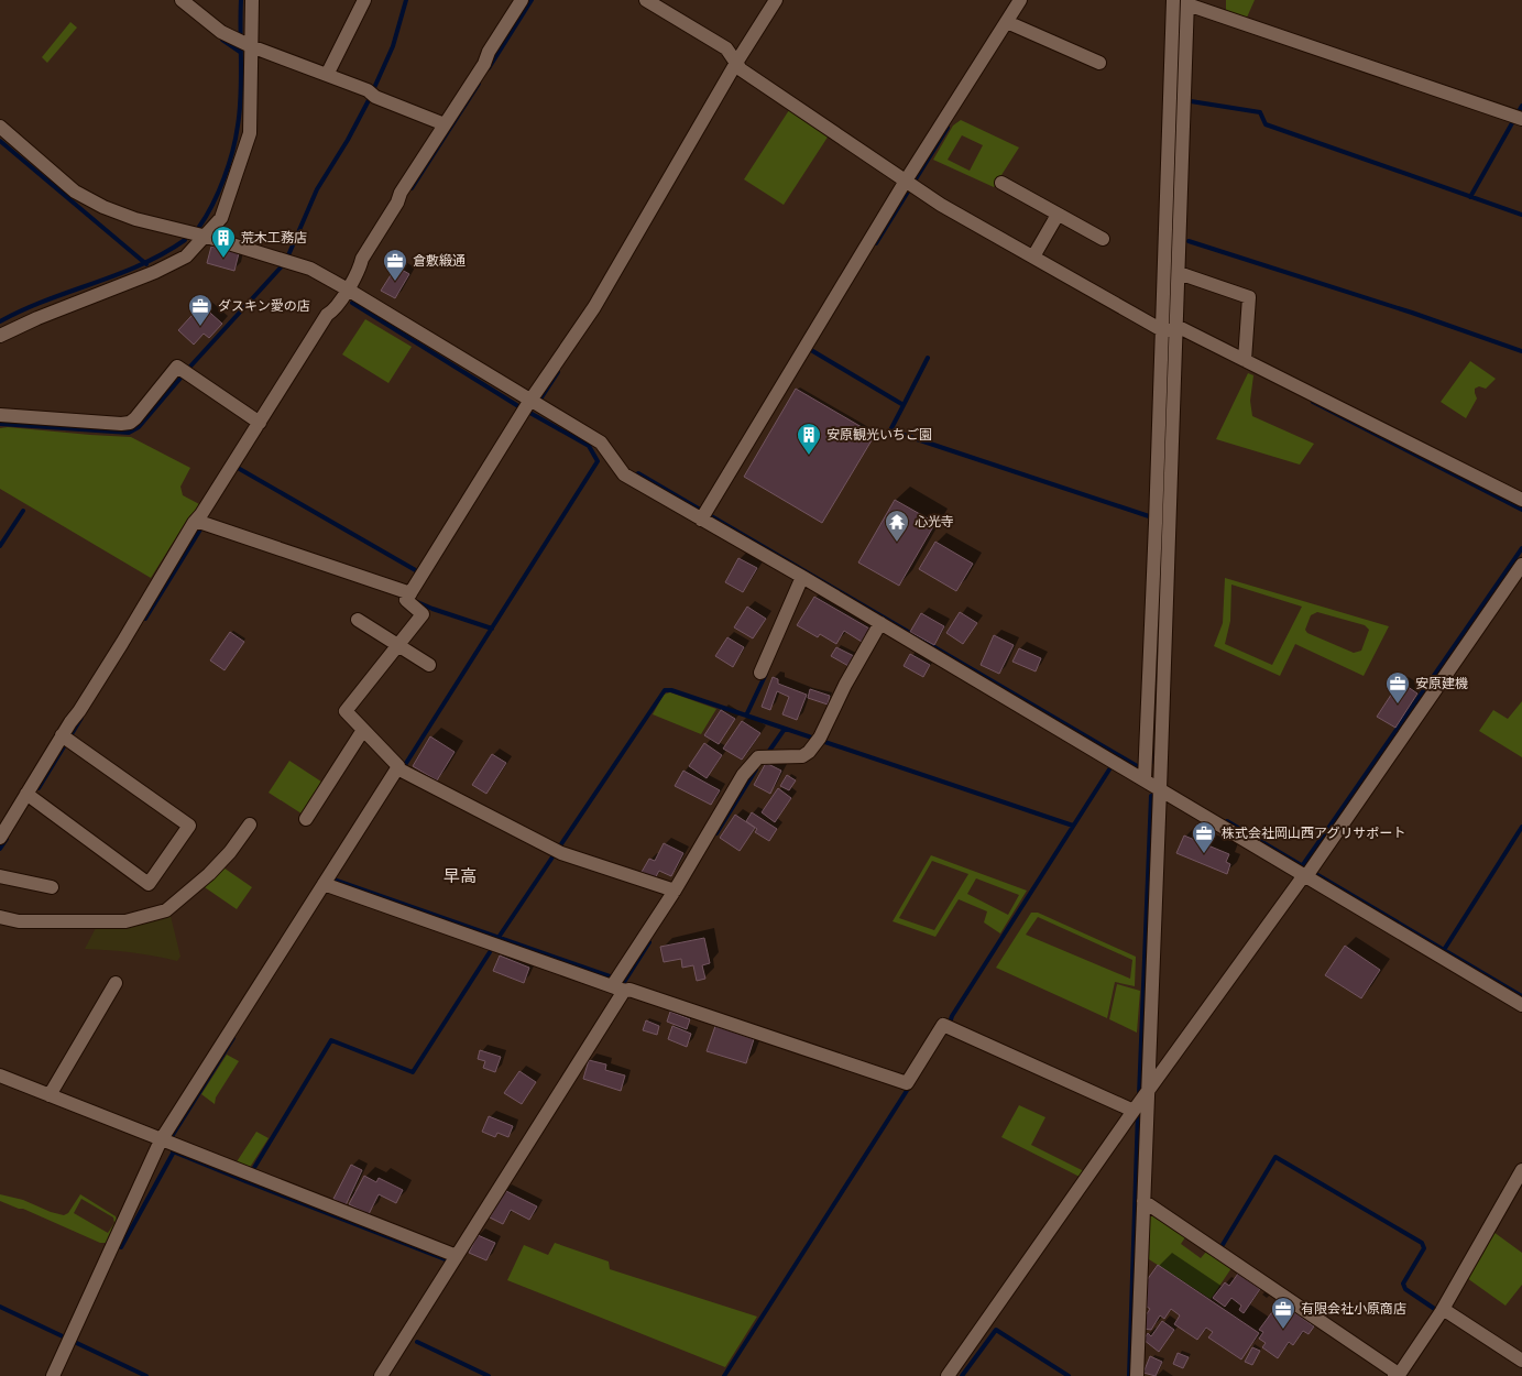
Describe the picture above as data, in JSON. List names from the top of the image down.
{
  "districts": ["早高"],
  "places": {
    "building": ["荒木工務店", "安原観光いちご園"],
    "office": [
      "倉敷緞通",
      "ダスキン愛の店",
      "安原建機",
      "株式会社岡山西アグリサポート",
      "有限会社小原商店"
    ],
    "temple": ["心光寺"]
  }
}
